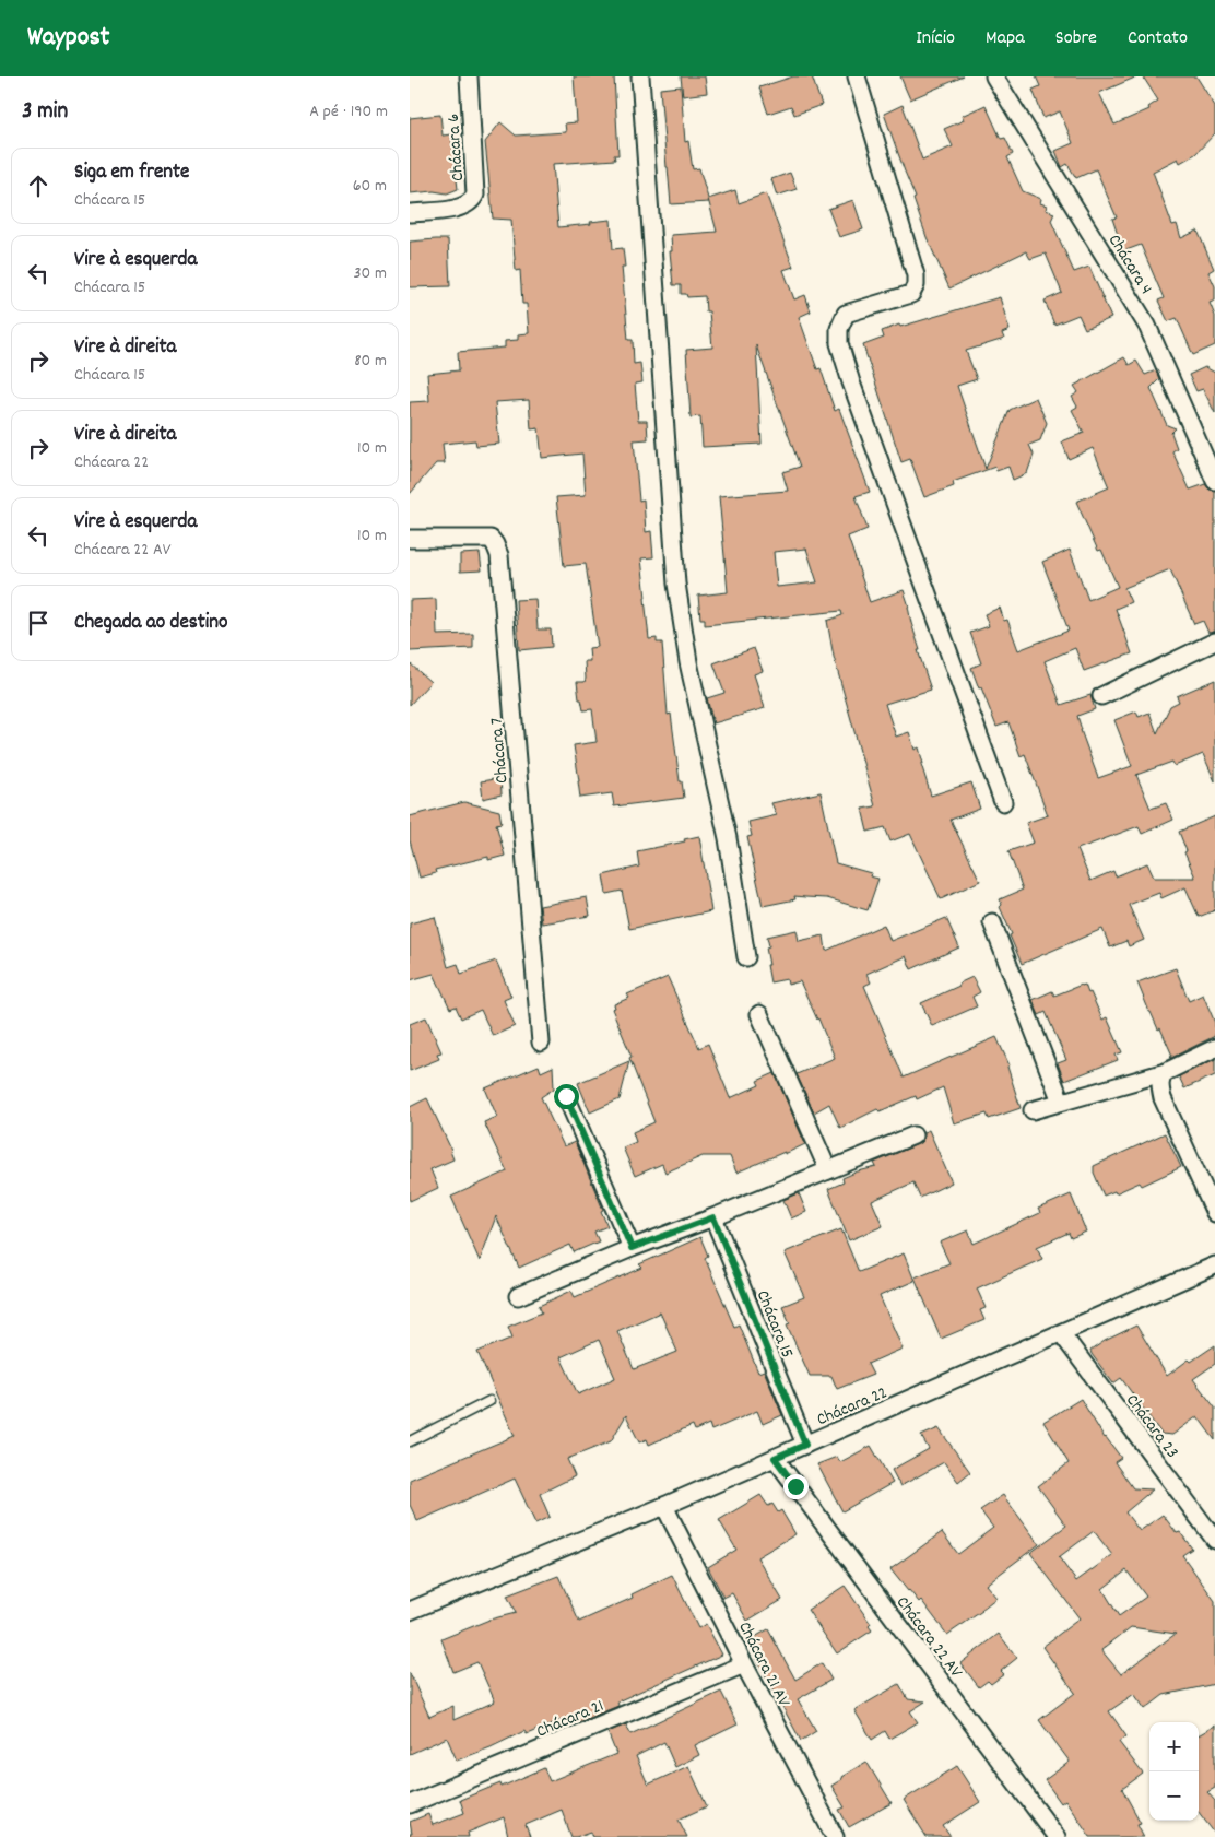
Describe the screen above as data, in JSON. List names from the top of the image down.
{
  "streets": {
    "street": [
      "Chácara 6",
      "Chácara 4",
      "Chácara 7",
      "Chácara 15",
      "Chácara 22",
      "Chácara 23",
      "Chácara 22 AV",
      "Chácara 21 AV",
      "Chácara 21"
    ]
  },
  "crossings": [
    ["Chácara 15", "Chácara 22"],
    ["Chácara 22", "Chácara 23"],
    ["Chácara 22", "Chácara 22 AV"],
    ["Chácara 22", "Chácara 21 AV"],
    ["Chácara 21 AV", "Chácara 21"]
  ],
  "page": {
    "header": "Waypost",
    "nav": [
      "Início",
      "Mapa",
      "Sobre",
      "Contato"
    ],
    "heading": ["3 min", "A pé · 190 m"],
    "list": [
      ["Siga em frente", "Chácara 15", "60 m"],
      ["Vire à esquerda", "Chácara 15", "30 m"],
      ["Vire à direita", "Chácara 15", "80 m"],
      ["Vire à direita", "Chácara 22", "10 m"],
      ["Vire à esquerda", "Chácara 22 AV", "10 m"],
      "Chegada ao destino"
    ],
    "map_buttons": ["+", "−"]
  }
}
